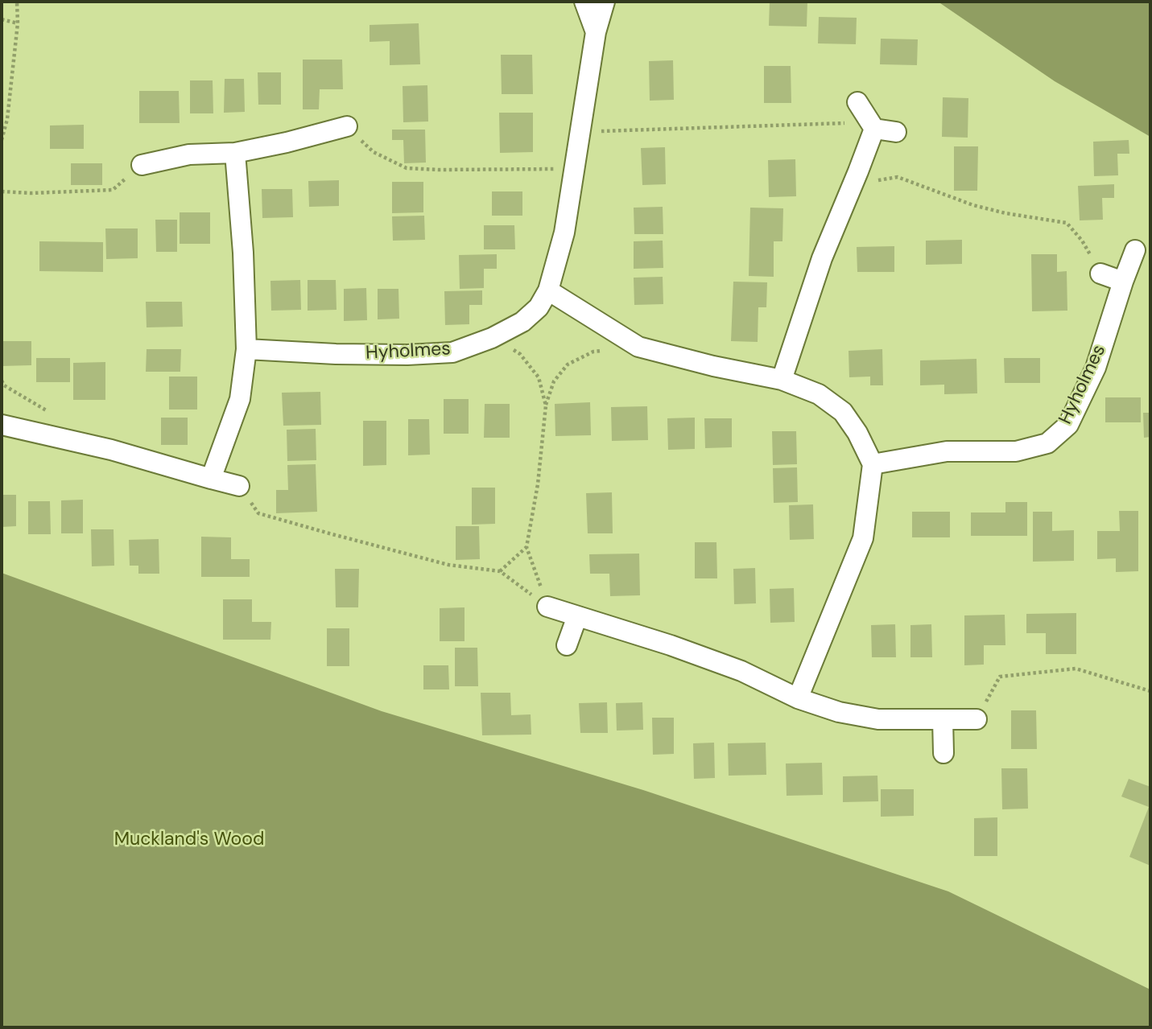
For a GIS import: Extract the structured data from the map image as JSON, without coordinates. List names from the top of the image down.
{
  "streets": {
    "street": ["Hyholmes"]
  },
  "parks": ["Muckland's Wood"]
}
